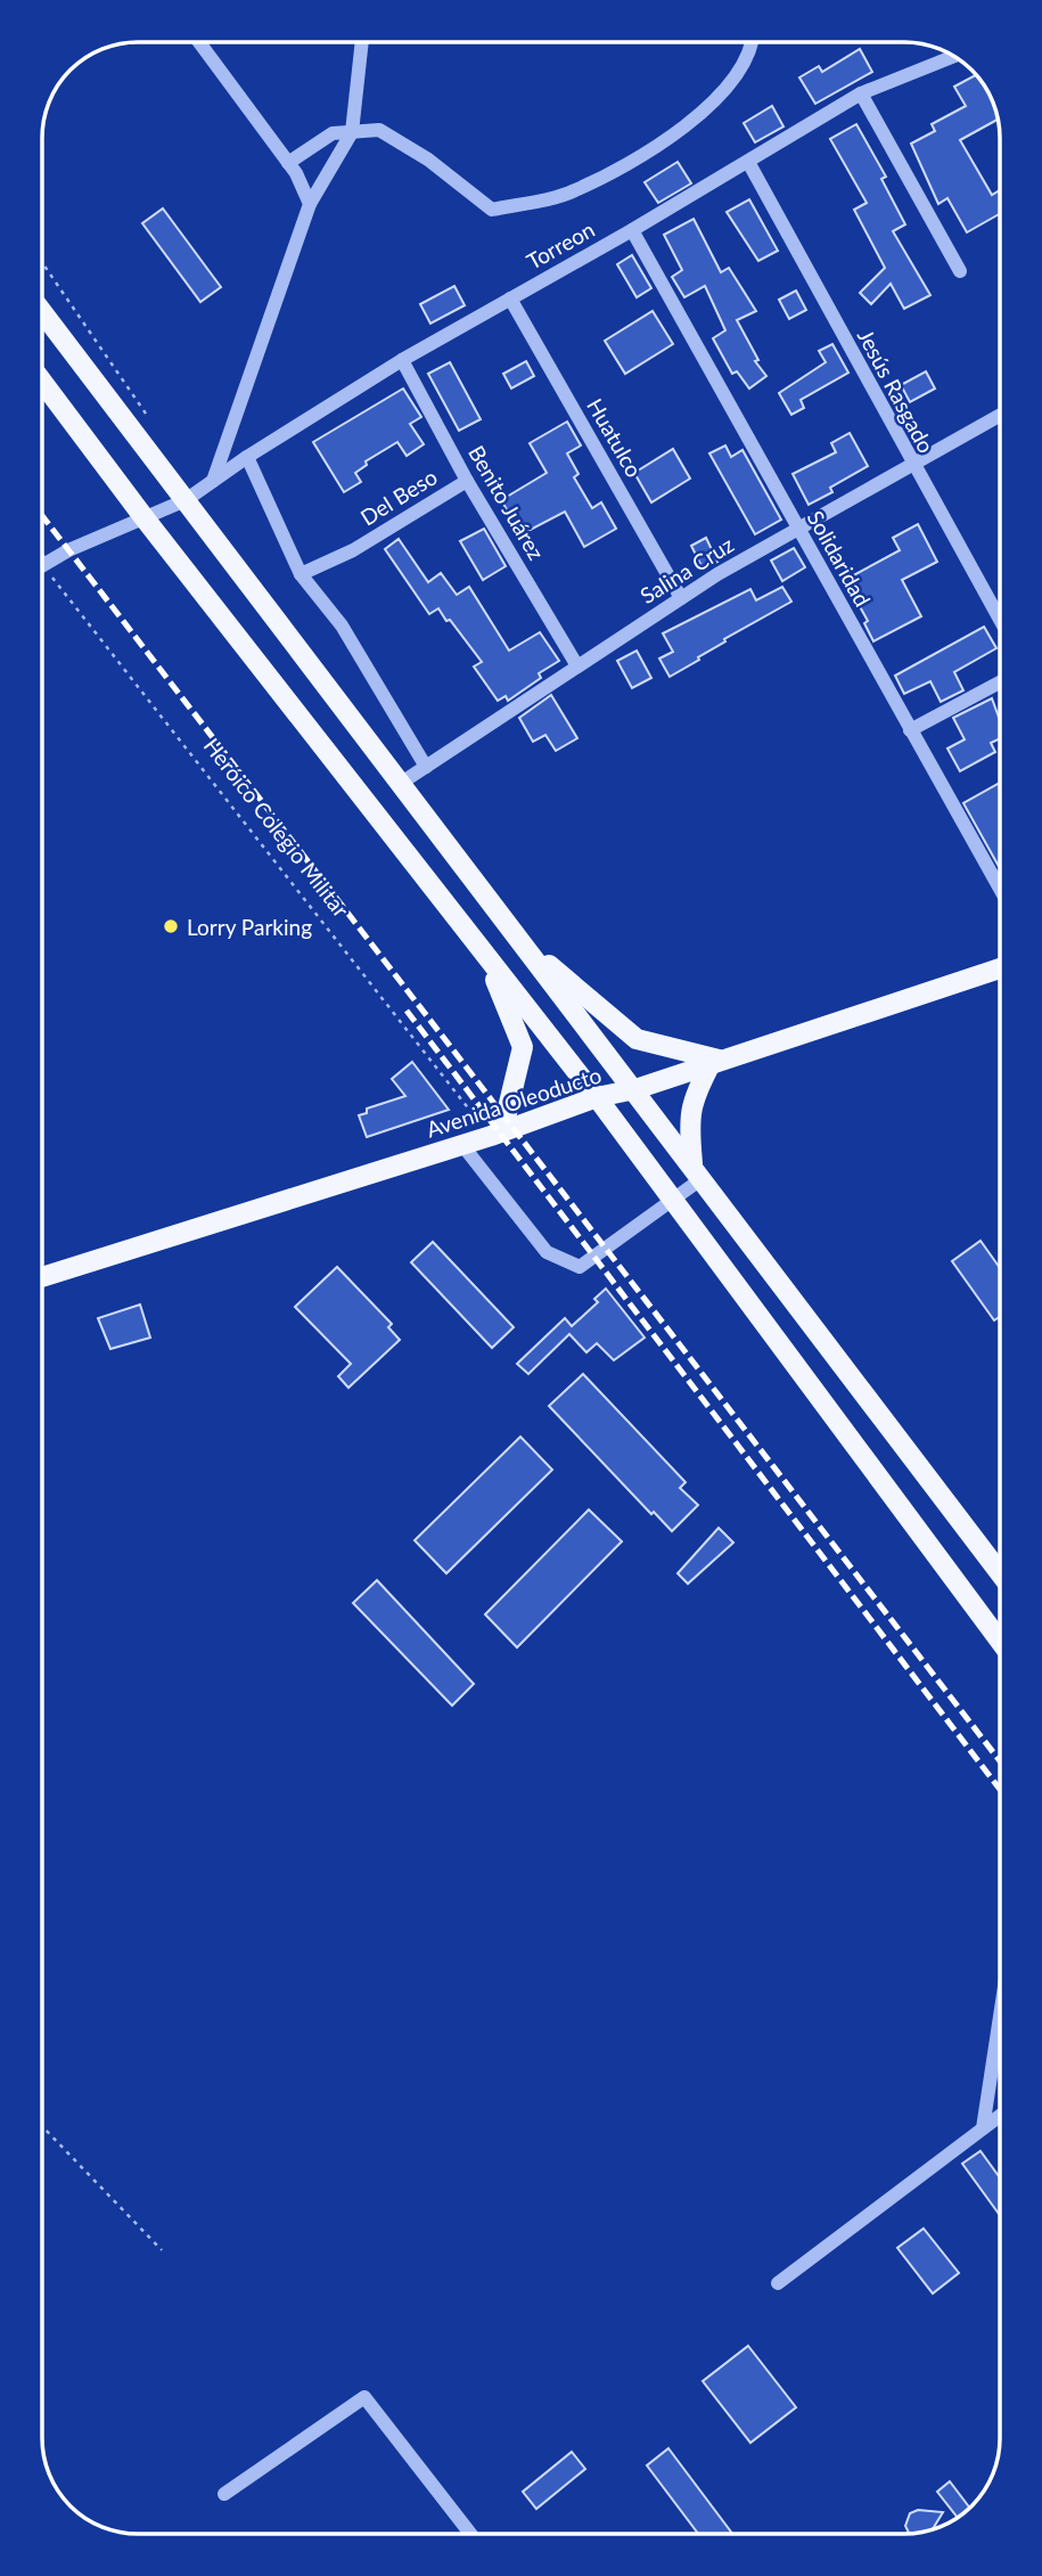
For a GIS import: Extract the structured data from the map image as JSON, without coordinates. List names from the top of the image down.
{
  "streets": {
    "main road": ["Avenida Oleoducto"],
    "street": [
      "Torreon",
      "Jesús Rasgado",
      "Huatulco",
      "Del Beso",
      "Benito Juárez",
      "Solidaridad",
      "Salina Cruz"
    ],
    "path": ["Heróico Colegio Militar"]
  },
  "crossings": [
    ["Torreon", "Jesús Rasgado"],
    ["Torreon", "Huatulco"],
    ["Torreon", "Benito Juárez"],
    ["Torreon", "Solidaridad"],
    ["Torreon", "Heróico Colegio Militar"],
    ["Jesús Rasgado", "Salina Cruz"],
    ["Huatulco", "Salina Cruz"],
    ["Del Beso", "Benito Juárez"],
    ["Benito Juárez", "Salina Cruz"],
    ["Solidaridad", "Salina Cruz"],
    ["Heróico Colegio Militar", "Avenida Oleoducto"]
  ],
  "places": ["Lorry Parking"]
}
